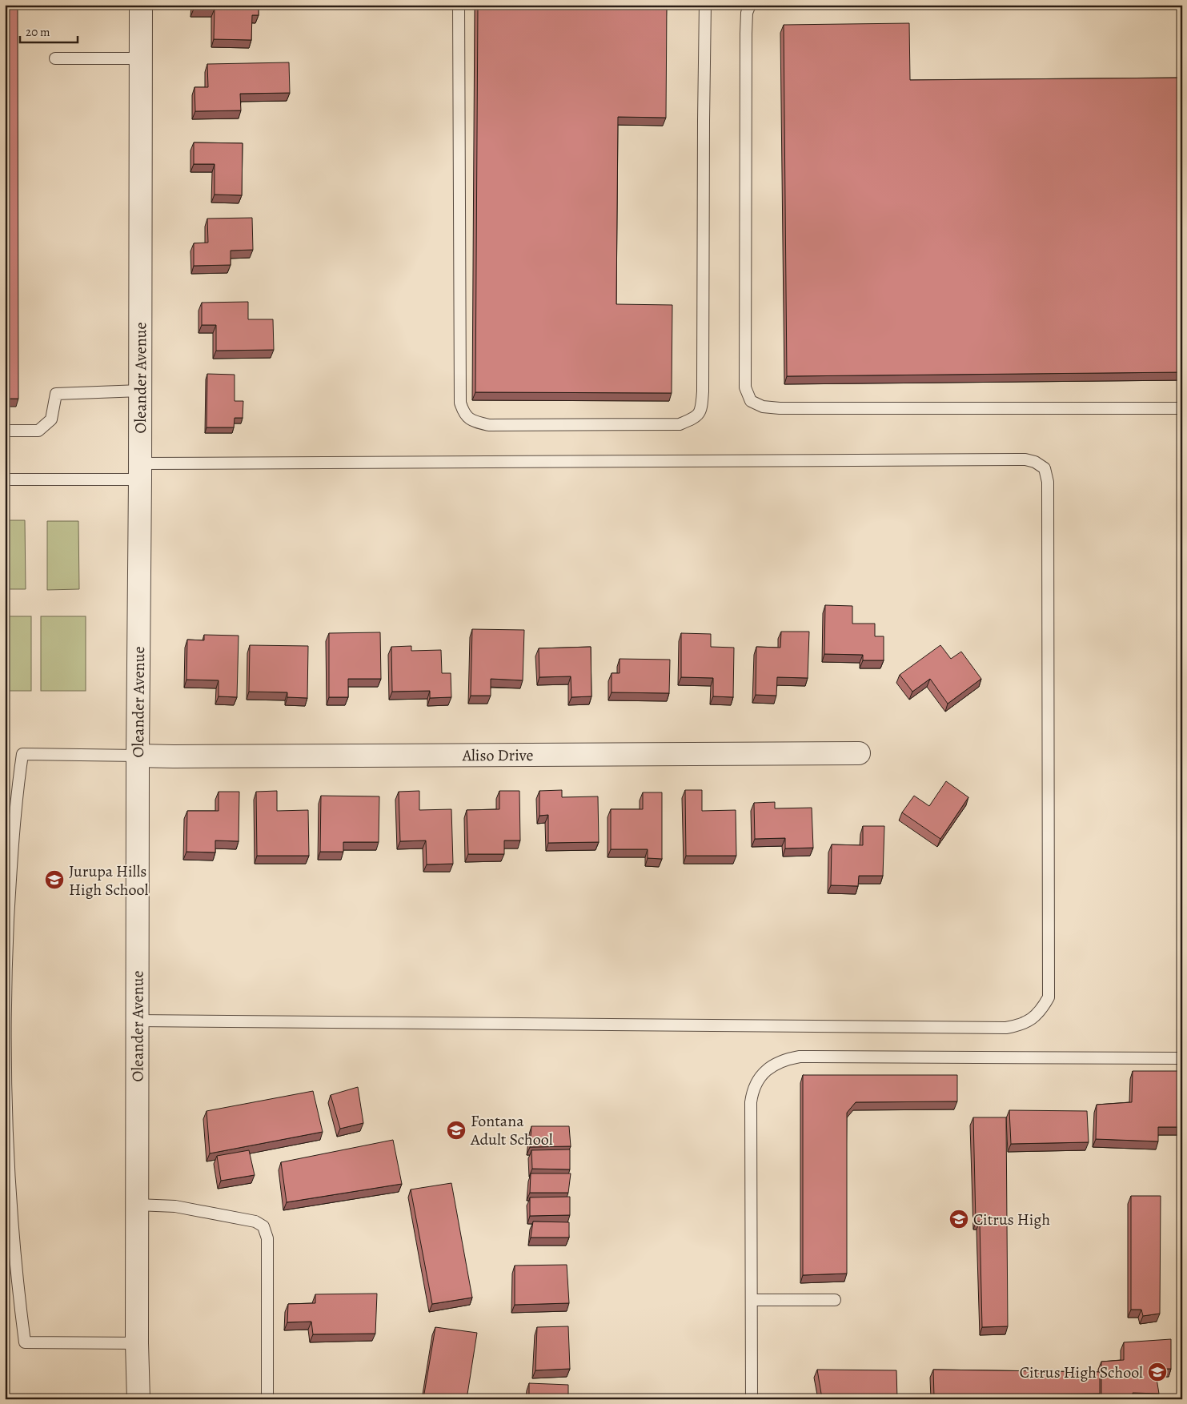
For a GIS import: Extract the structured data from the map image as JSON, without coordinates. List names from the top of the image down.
{
  "streets": {
    "street": ["Oleander Avenue", "Aliso Drive"]
  },
  "crossings": [
    ["Oleander Avenue", "Aliso Drive"]
  ],
  "places": {
    "school or university": [
      "Jurupa Hills High School",
      "Fontana Adult School",
      "Citrus High",
      "Citrus High School"
    ]
  },
  "scale_bar": "20 m"
}
